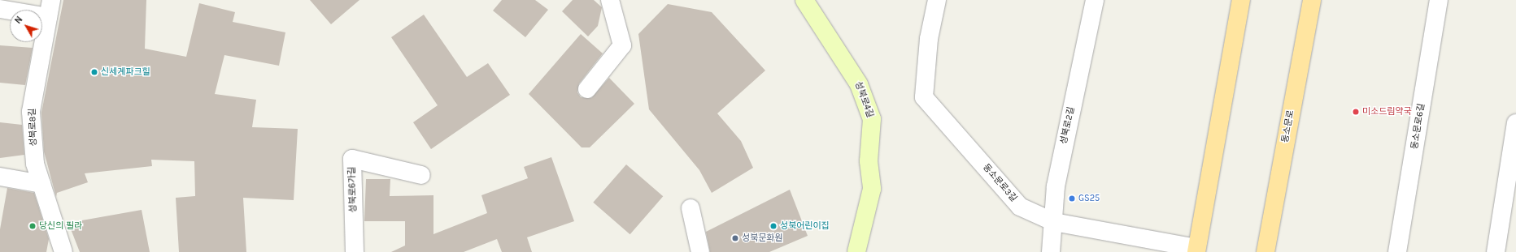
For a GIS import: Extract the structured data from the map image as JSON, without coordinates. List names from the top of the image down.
{
  "streets": {
    "main road": ["동소문로"],
    "street": [
      "성북로4길",
      "성북로2길",
      "동소문로6길",
      "성북로8길",
      "동소문로3길",
      "성북로6가길"
    ]
  },
  "crossings": [
    ["성북로2길", "동소문로3길"]
  ],
  "places": [
    "신세계파크힐",
    "미소드림약국",
    "GS25",
    "당신의 필라",
    "성북어린이집",
    "성북문화원"
  ],
  "north": "top left"
}
